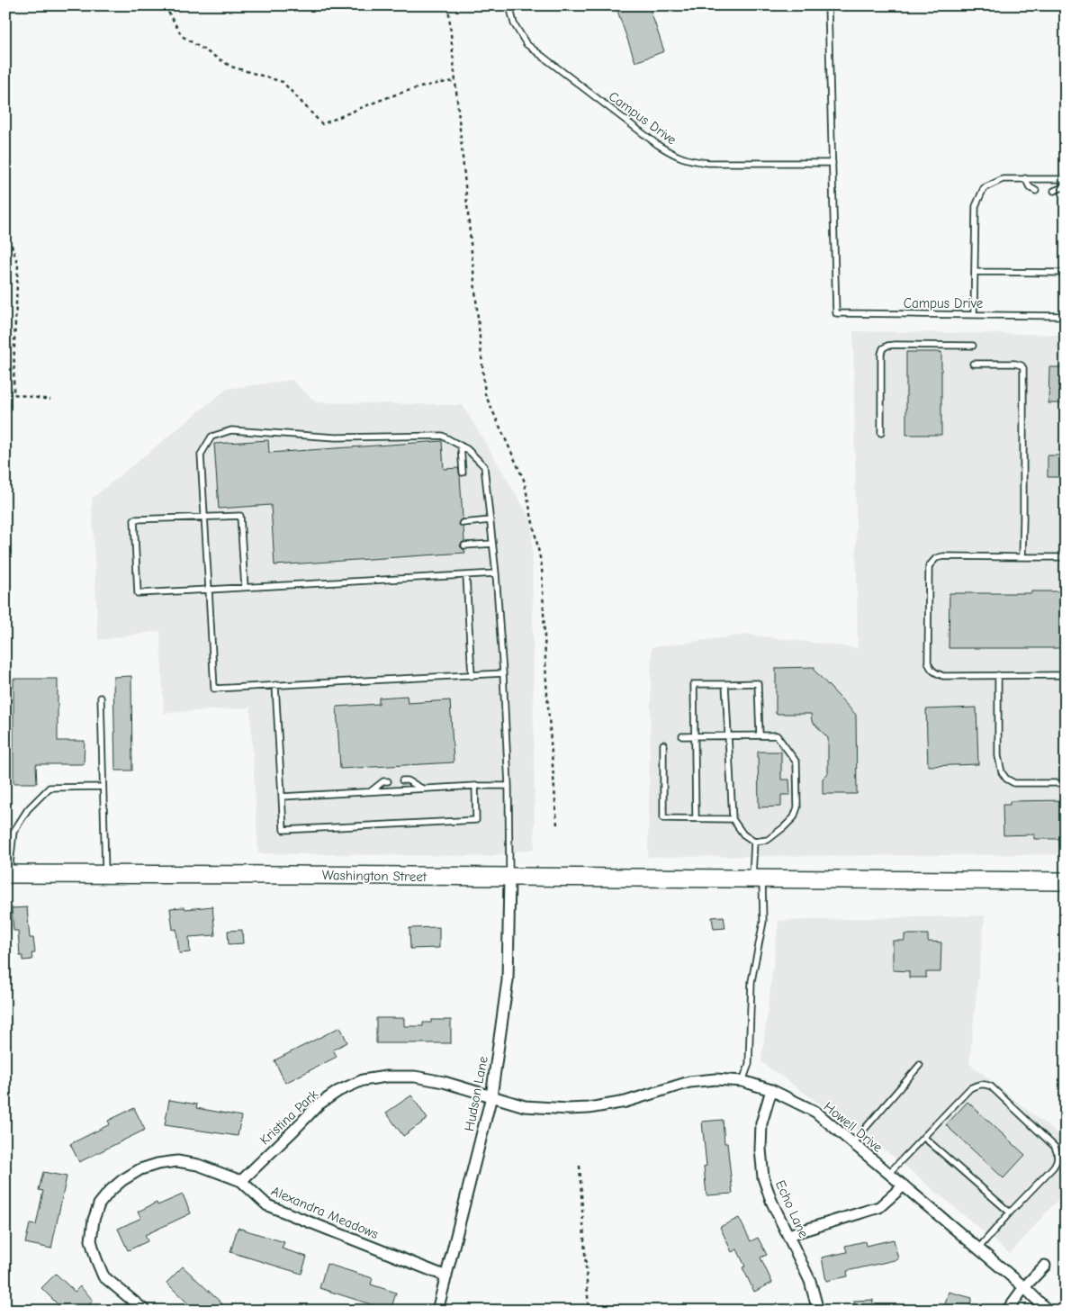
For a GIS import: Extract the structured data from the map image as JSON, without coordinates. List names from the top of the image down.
{
  "streets": {
    "main road": ["Washington Street"],
    "street": [
      "Hudson Lane",
      "Kristina Park",
      "Howell Drive",
      "Echo Lane",
      "Alexandra Meadows"
    ],
    "lane": ["Campus Drive"]
  },
  "crossings": [
    ["Washington Street", "Hudson Lane"],
    ["Hudson Lane", "Kristina Park"],
    ["Hudson Lane", "Howell Drive"],
    ["Hudson Lane", "Alexandra Meadows"],
    ["Kristina Park", "Howell Drive"],
    ["Kristina Park", "Alexandra Meadows"],
    ["Howell Drive", "Echo Lane"]
  ]
}
